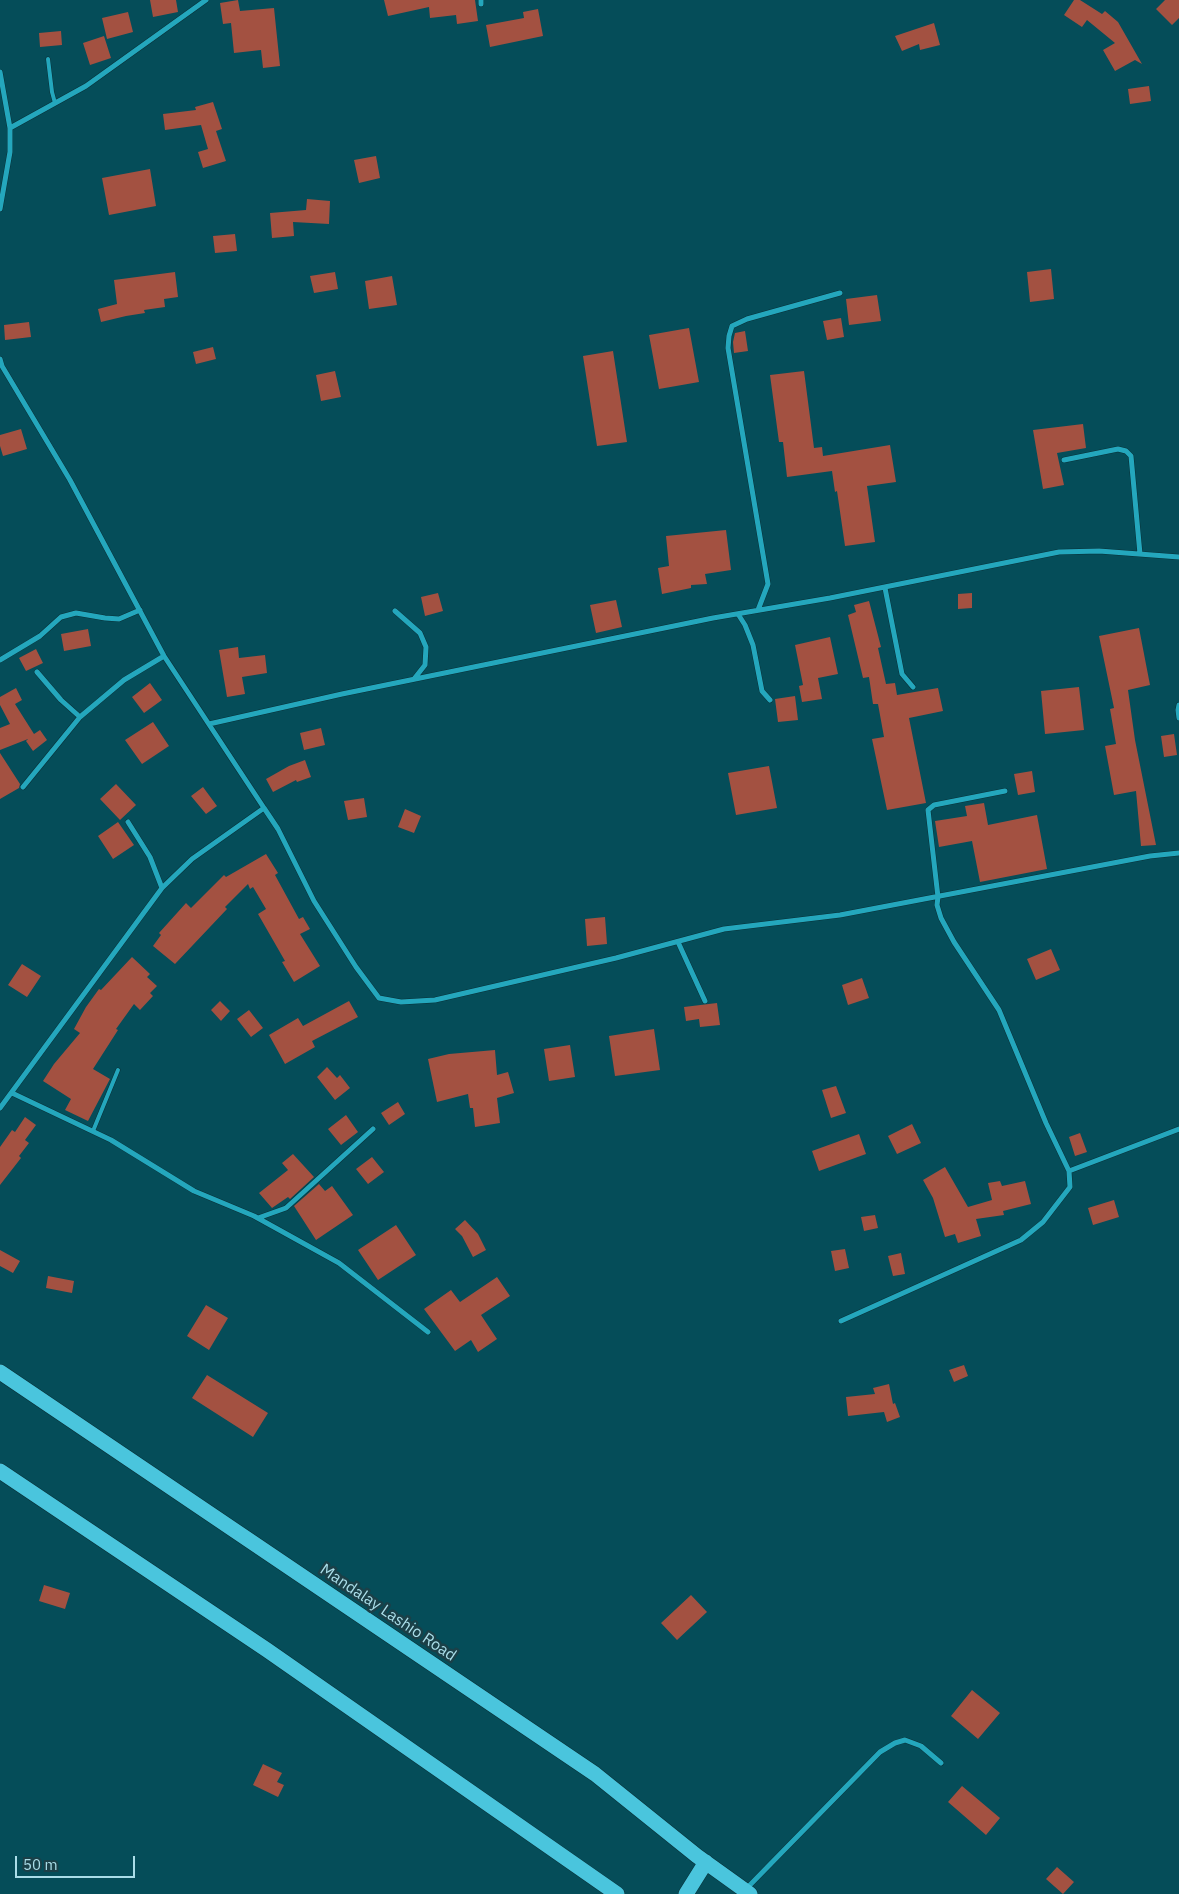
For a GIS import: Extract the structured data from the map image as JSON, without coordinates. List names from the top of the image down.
{
  "streets": {
    "highway": ["Mandalay Lashio Road"]
  },
  "scale_bar": "50 m"
}
